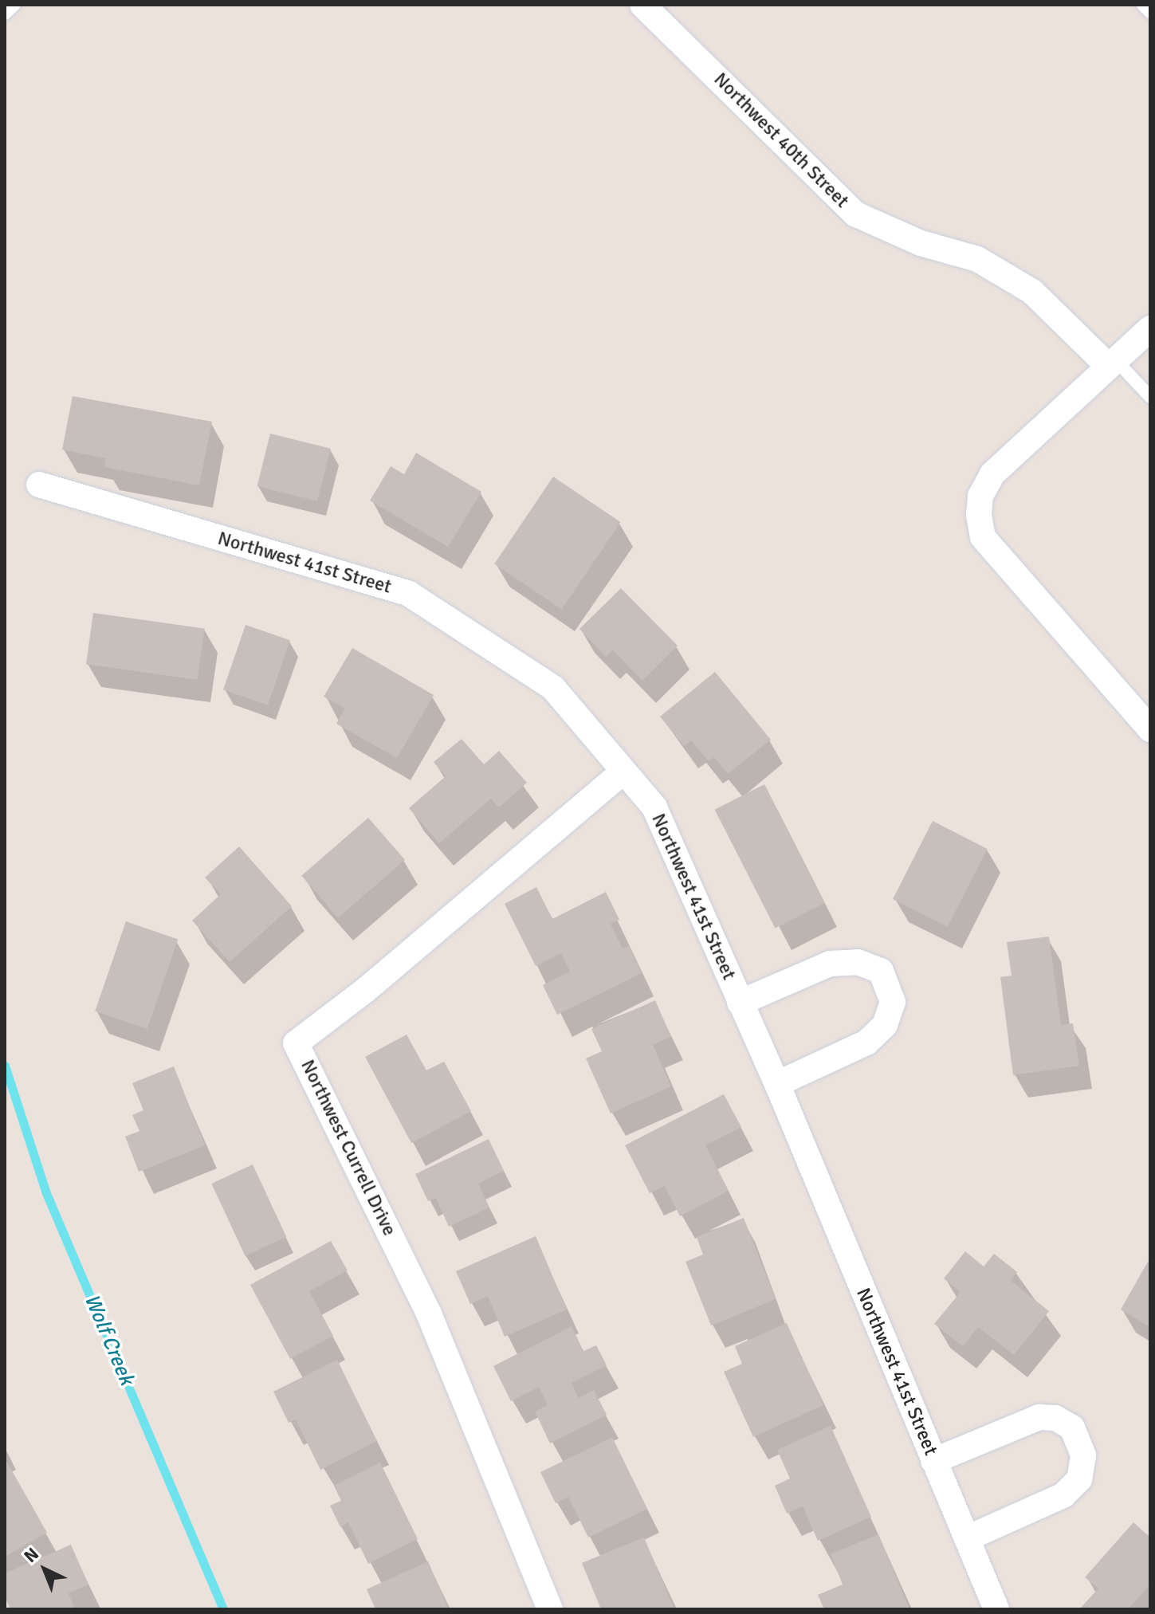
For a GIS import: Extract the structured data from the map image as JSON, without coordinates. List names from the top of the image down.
{
  "streets": {
    "street": ["Northwest 40th Street", "Northwest 41st Street", "Northwest Currell Drive"]
  },
  "crossings": [
    ["Northwest 41st Street", "Northwest Currell Drive"]
  ],
  "water": ["Wolf Creek"],
  "north": "top left"
}
